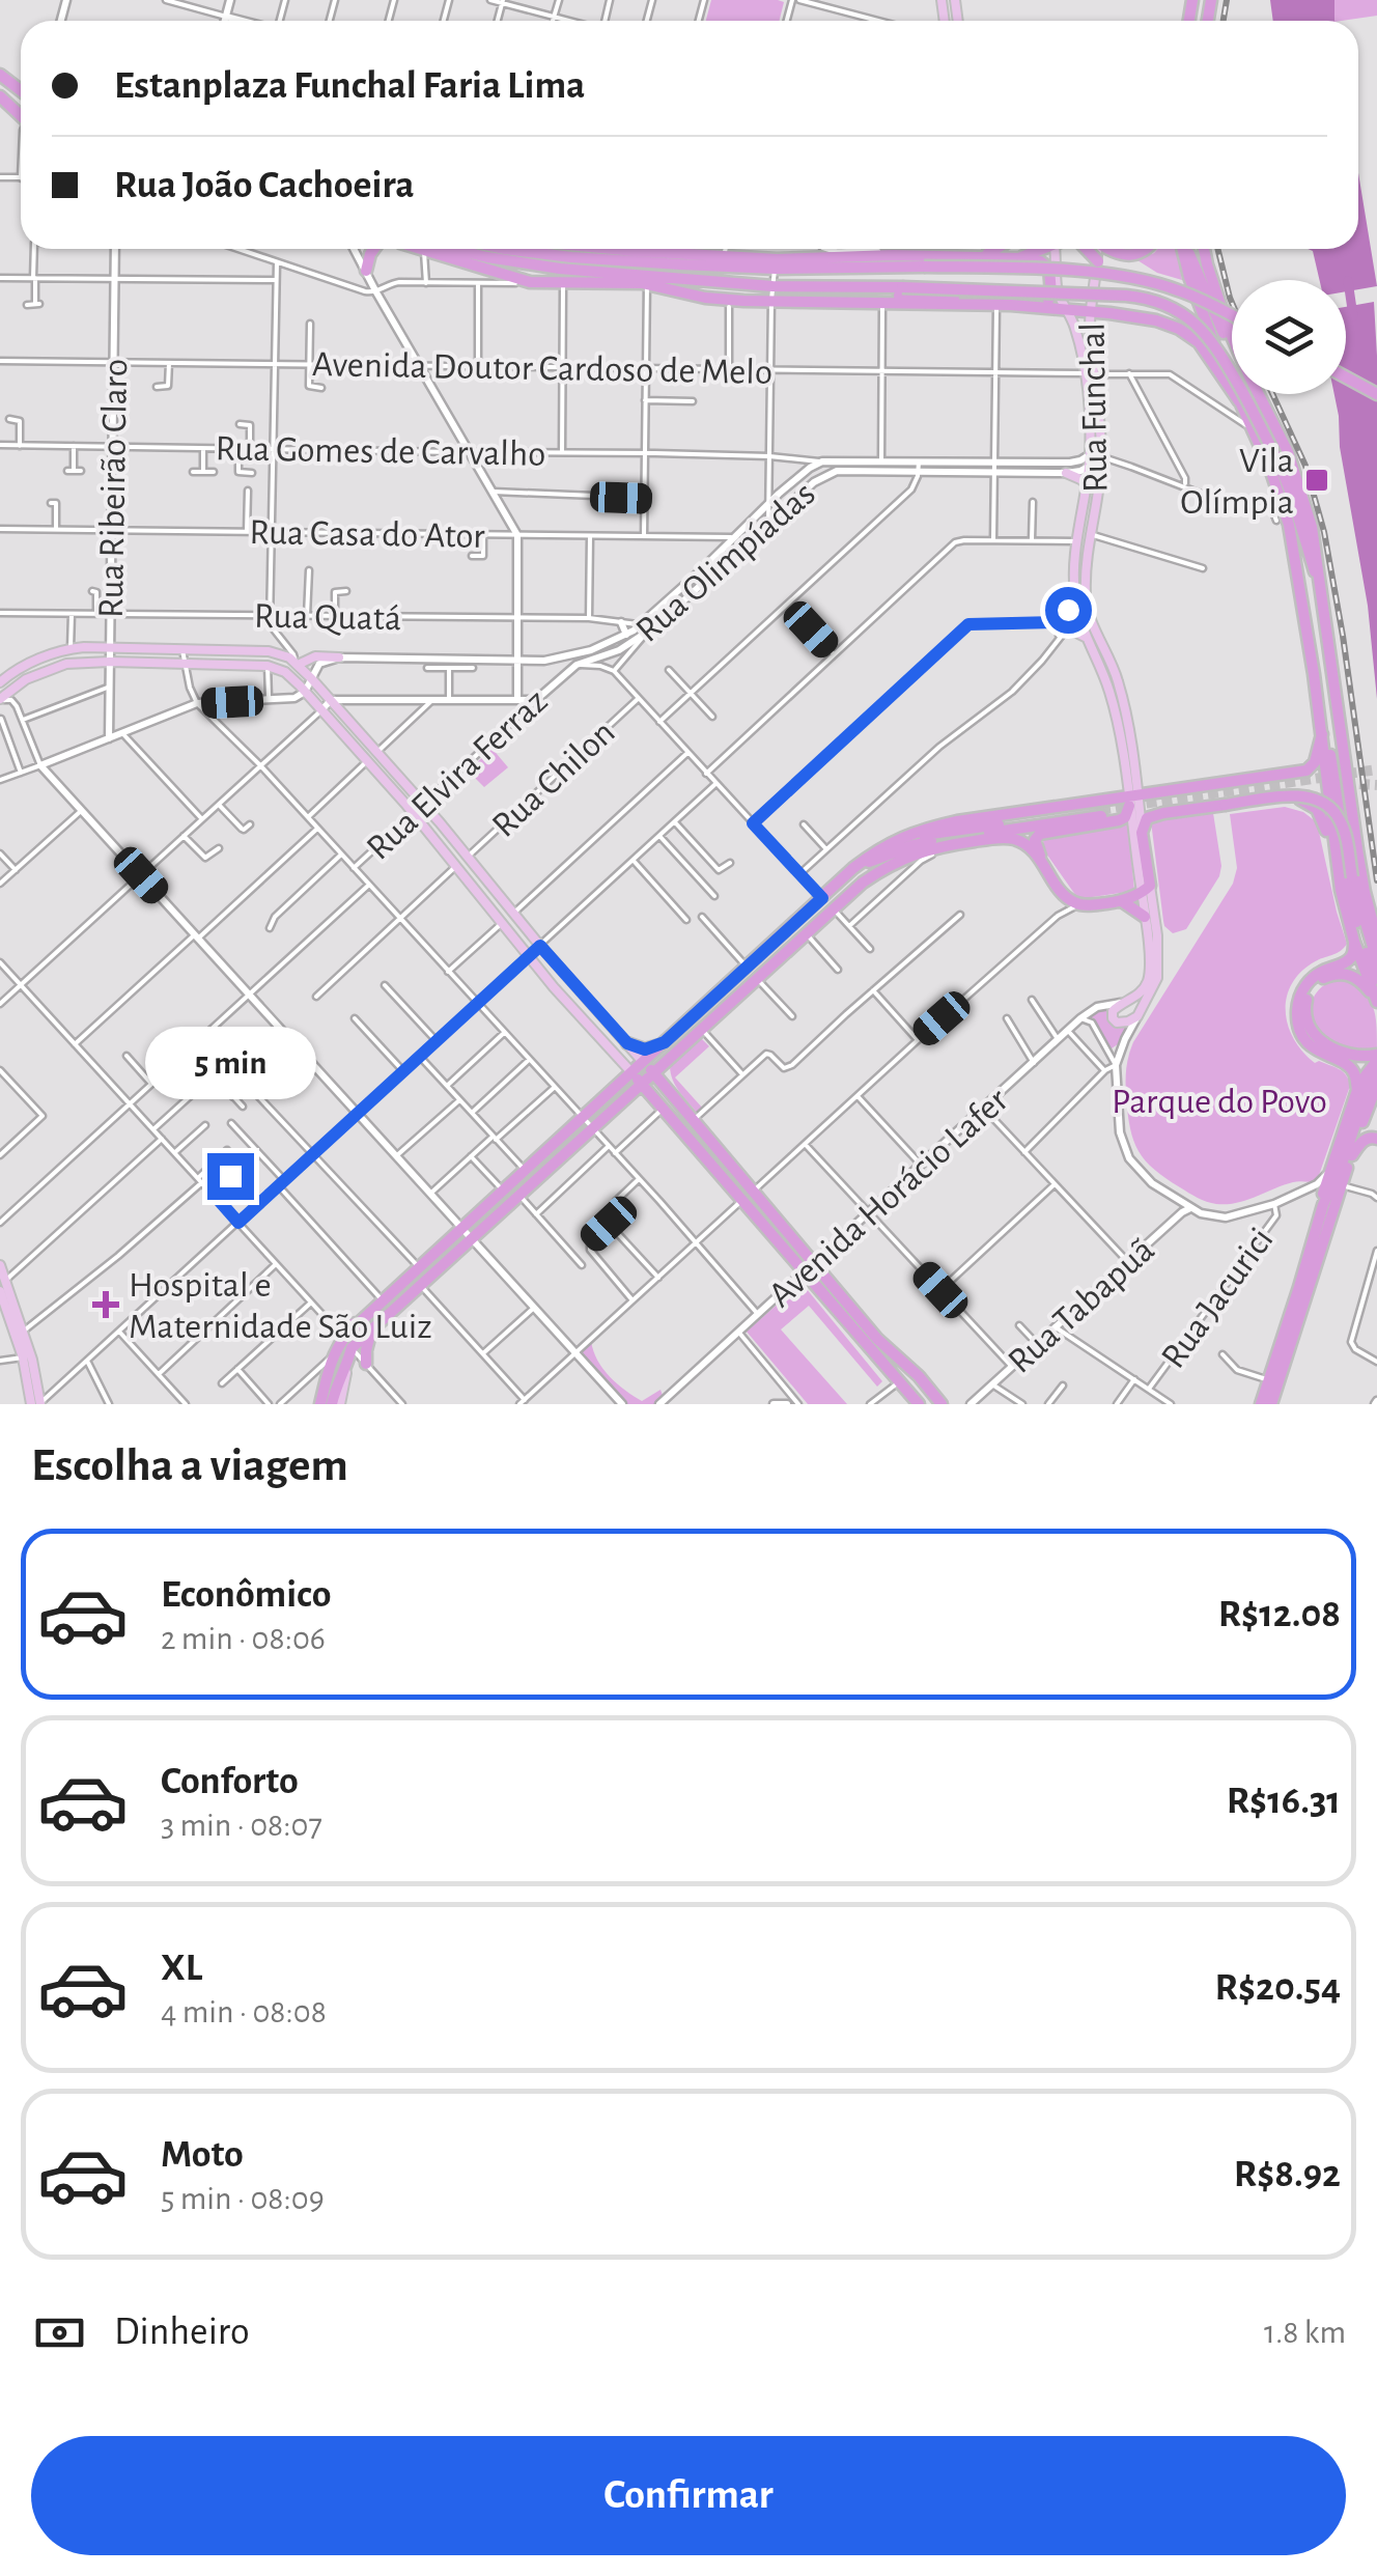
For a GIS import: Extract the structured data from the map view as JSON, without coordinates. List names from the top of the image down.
{
  "streets": {
    "main road": ["Rua Funchal"],
    "street": [
      "Avenida Doutor Cardoso de Melo",
      "Rua Gomes de Carvalho",
      "Rua Ribeirão Claro",
      "Rua Casa do Ator",
      "Rua Olimpíadas",
      "Rua Quatá",
      "Rua Elvira Ferraz",
      "Rua Chilon",
      "Avenida Horácio Lafer",
      "Rua Jacurici",
      "Rua Tabapuã"
    ]
  },
  "crossings": [
    ["Avenida Doutor Cardoso de Melo", "Rua Funchal"],
    ["Avenida Doutor Cardoso de Melo", "Rua Ribeirão Claro"],
    ["Rua Funchal", "Rua Gomes de Carvalho"],
    ["Rua Gomes de Carvalho", "Rua Ribeirão Claro"],
    ["Rua Gomes de Carvalho", "Rua Olimpíadas"],
    ["Rua Ribeirão Claro", "Rua Casa do Ator"],
    ["Rua Ribeirão Claro", "Rua Quatá"],
    ["Rua Casa do Ator", "Rua Olimpíadas"],
    ["Rua Olimpíadas", "Rua Quatá"],
    ["Rua Olimpíadas", "Rua Elvira Ferraz"]
  ],
  "parks": ["Parque do Povo"],
  "places": {
    "transit": ["Vila Olímpia"],
    "health": ["Hospital e Maternidade São Luiz"]
  },
  "page": {
    "banner": ["Estanplaza Funchal Faria Lima", "Rua João Cachoeira"],
    "bubble": "5 min",
    "heading": "Escolha a viagem",
    "list": [
      {
        "name": "Econômico",
        "note": "2 min · 08:06",
        "value": "R$12.08"
      },
      {
        "name": "Conforto",
        "note": "3 min · 08:07",
        "value": "R$16.31"
      },
      {
        "name": "XL",
        "note": "4 min · 08:08",
        "value": "R$20.54"
      },
      {
        "name": "Moto",
        "note": "5 min · 08:09",
        "value": "R$8.92"
      }
    ],
    "pay": ["Dinheiro", "1.8 km"],
    "buttons": "Confirmar"
  }
}
